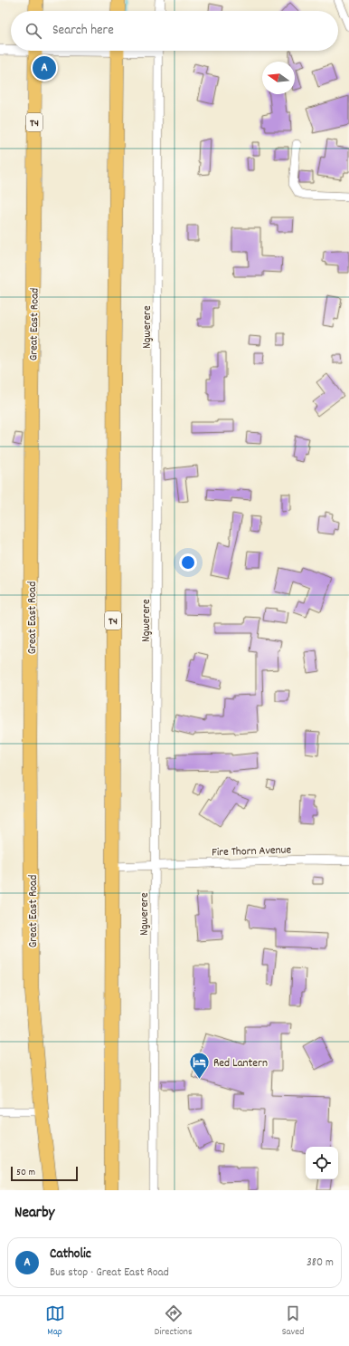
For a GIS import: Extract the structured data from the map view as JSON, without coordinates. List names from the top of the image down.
{
  "streets": {
    "main road": ["T4", "Great East Road"],
    "street": ["Ngwerere", "Fire Thorn Avenue"]
  },
  "crossings": [
    ["T4", "Fire Thorn Avenue"],
    ["Ngwerere", "Fire Thorn Avenue"]
  ],
  "places": {
    "hotel": ["Red Lantern"]
  },
  "scale_bar": "50 m",
  "north": "left",
  "page": {
    "search": "Search here",
    "pins": "A",
    "scale": "50 m",
    "heading": "Nearby",
    "list": [
      {
        "mark": "A",
        "name": "Catholic",
        "note": "Bus stop · Great East Road",
        "value": "380 m"
      }
    ],
    "nav": ["Map", "Directions", "Saved"]
  }
}
